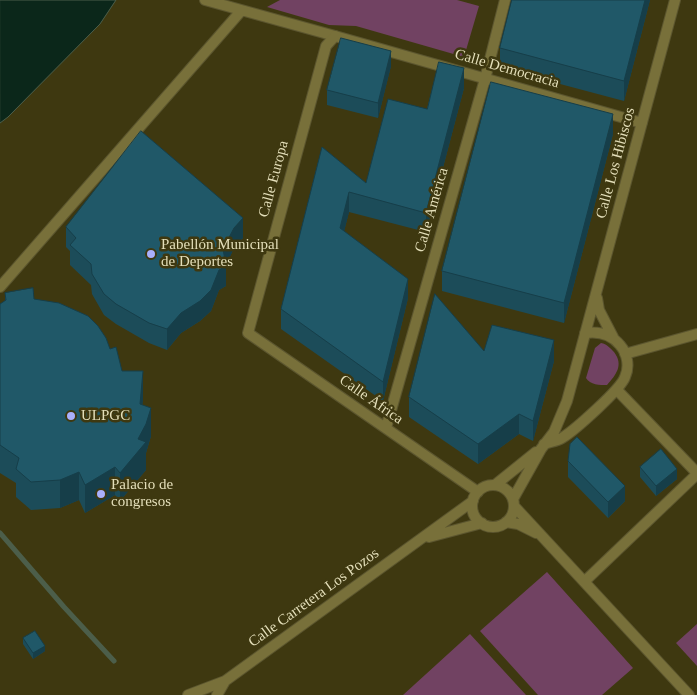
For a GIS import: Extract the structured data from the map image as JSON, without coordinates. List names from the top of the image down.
{
  "streets": {
    "street": [
      "Calle Democracia",
      "Calle Los Hibiscos",
      "Calle Europa",
      "Calle América",
      "Calle África",
      "Calle Carretera Los Pozos"
    ]
  },
  "crossings": [
    ["Calle Democracia", "Calle Los Hibiscos"],
    ["Calle Democracia", "Calle Europa"],
    ["Calle Democracia", "Calle América"],
    ["Calle Europa", "Calle África"],
    ["Calle América", "Calle África"],
    ["Calle África", "Calle Carretera Los Pozos"]
  ],
  "places": ["Pabellón Municipal de Deportes", "ULPGC", "Palacio de congresos"]
}
